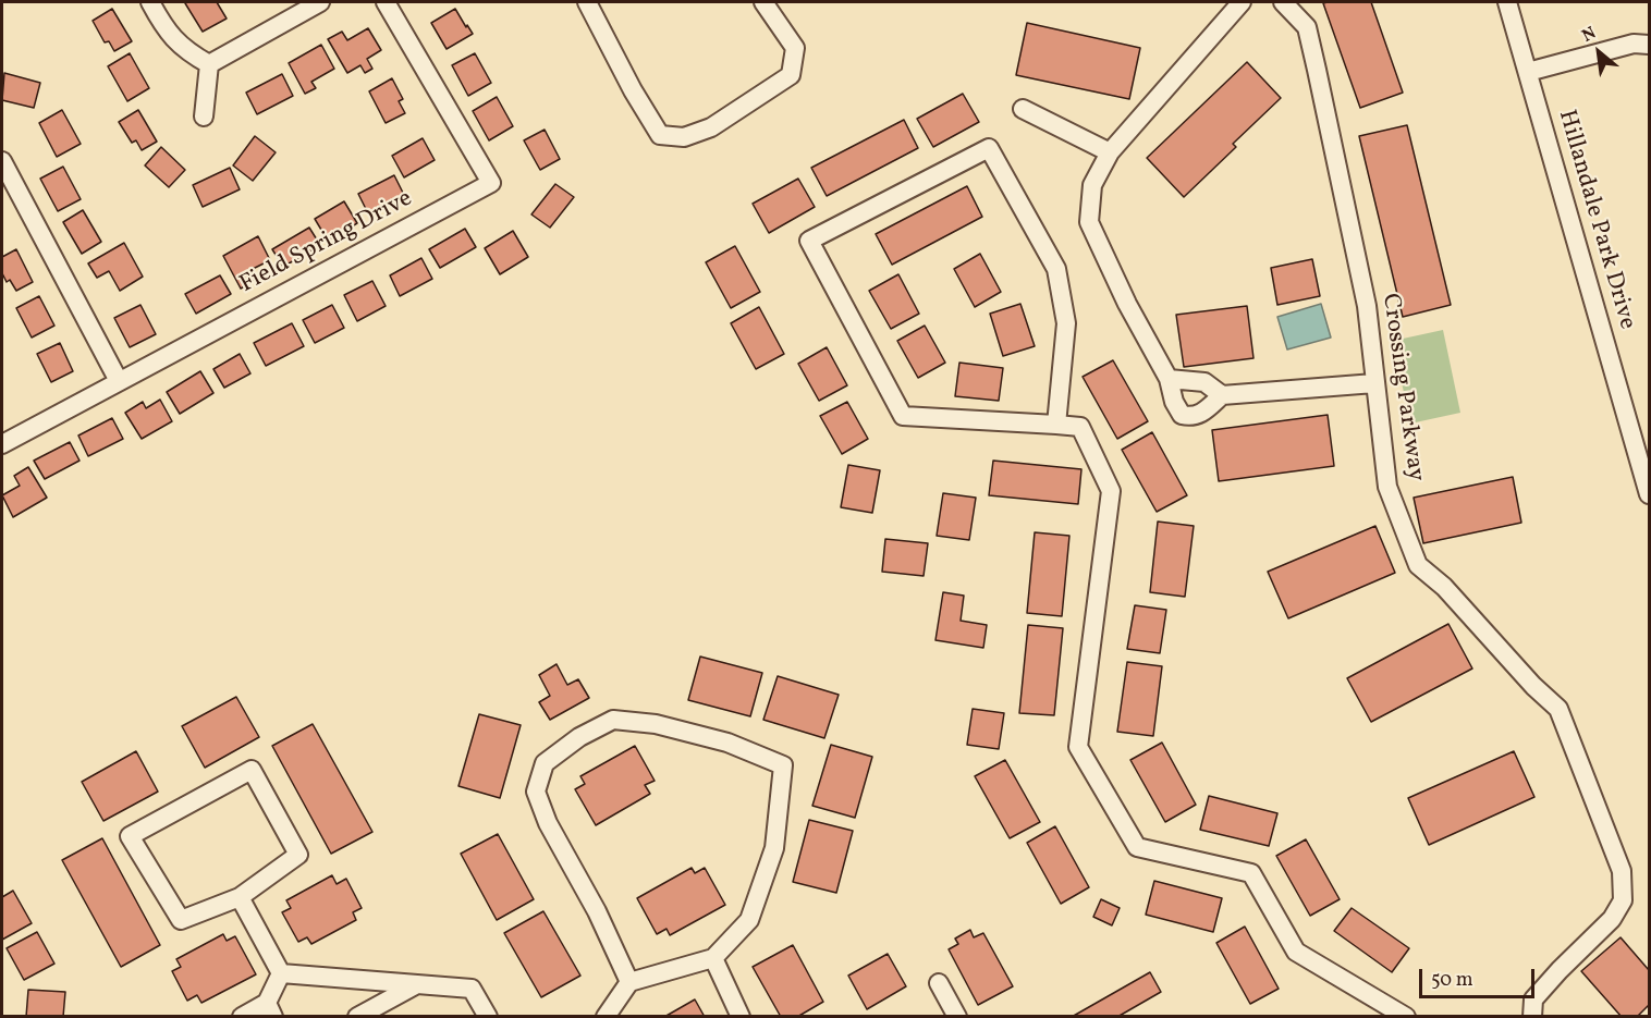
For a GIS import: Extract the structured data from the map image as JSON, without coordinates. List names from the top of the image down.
{
  "streets": {
    "street": ["Hillandale Park Drive", "Field Spring Drive", "Crossing Parkway"]
  },
  "scale_bar": "50 m",
  "north": "top left"
}
